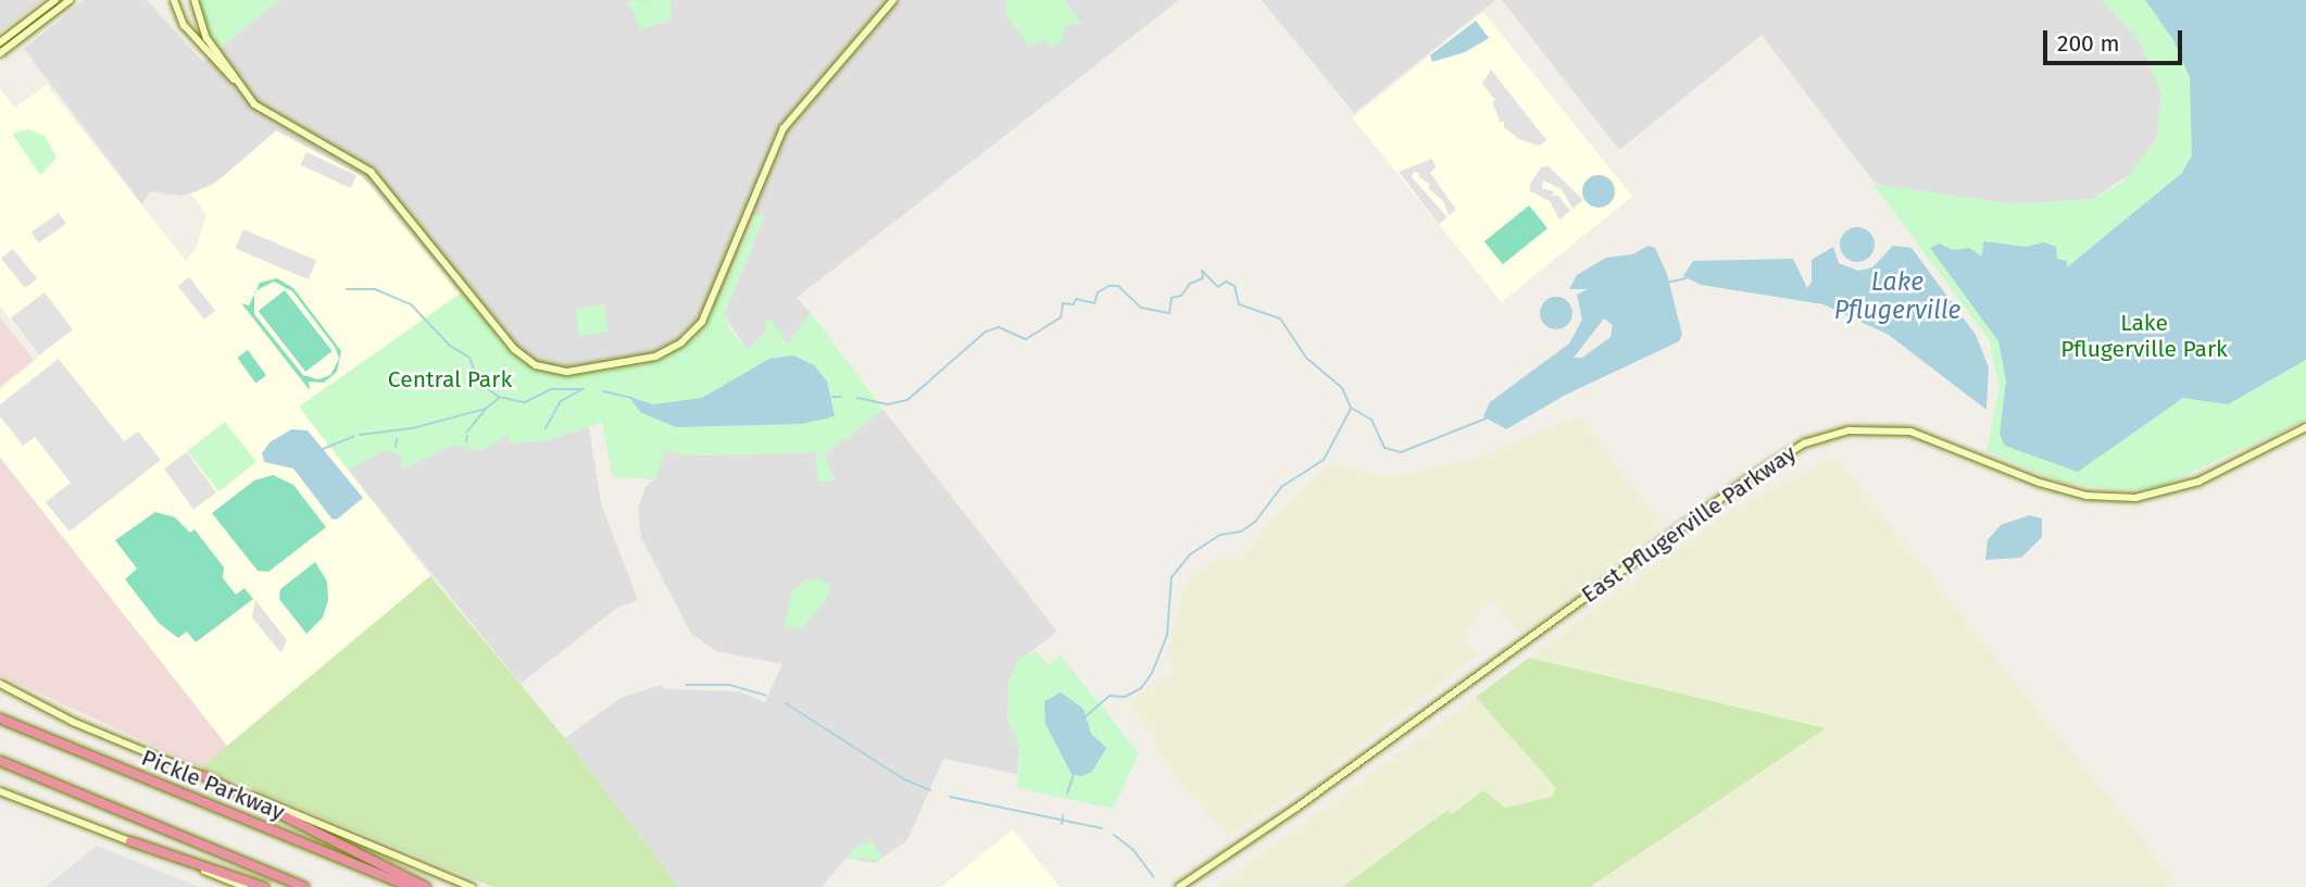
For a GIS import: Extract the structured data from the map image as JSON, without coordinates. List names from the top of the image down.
{
  "streets": {
    "highway": ["Pickle Parkway"],
    "street": ["East Pflugerville Parkway"]
  },
  "water": ["Lake Pflugerville"],
  "parks": ["Lake Pflugerville Park", "Central Park"],
  "scale_bar": "200 m"
}
